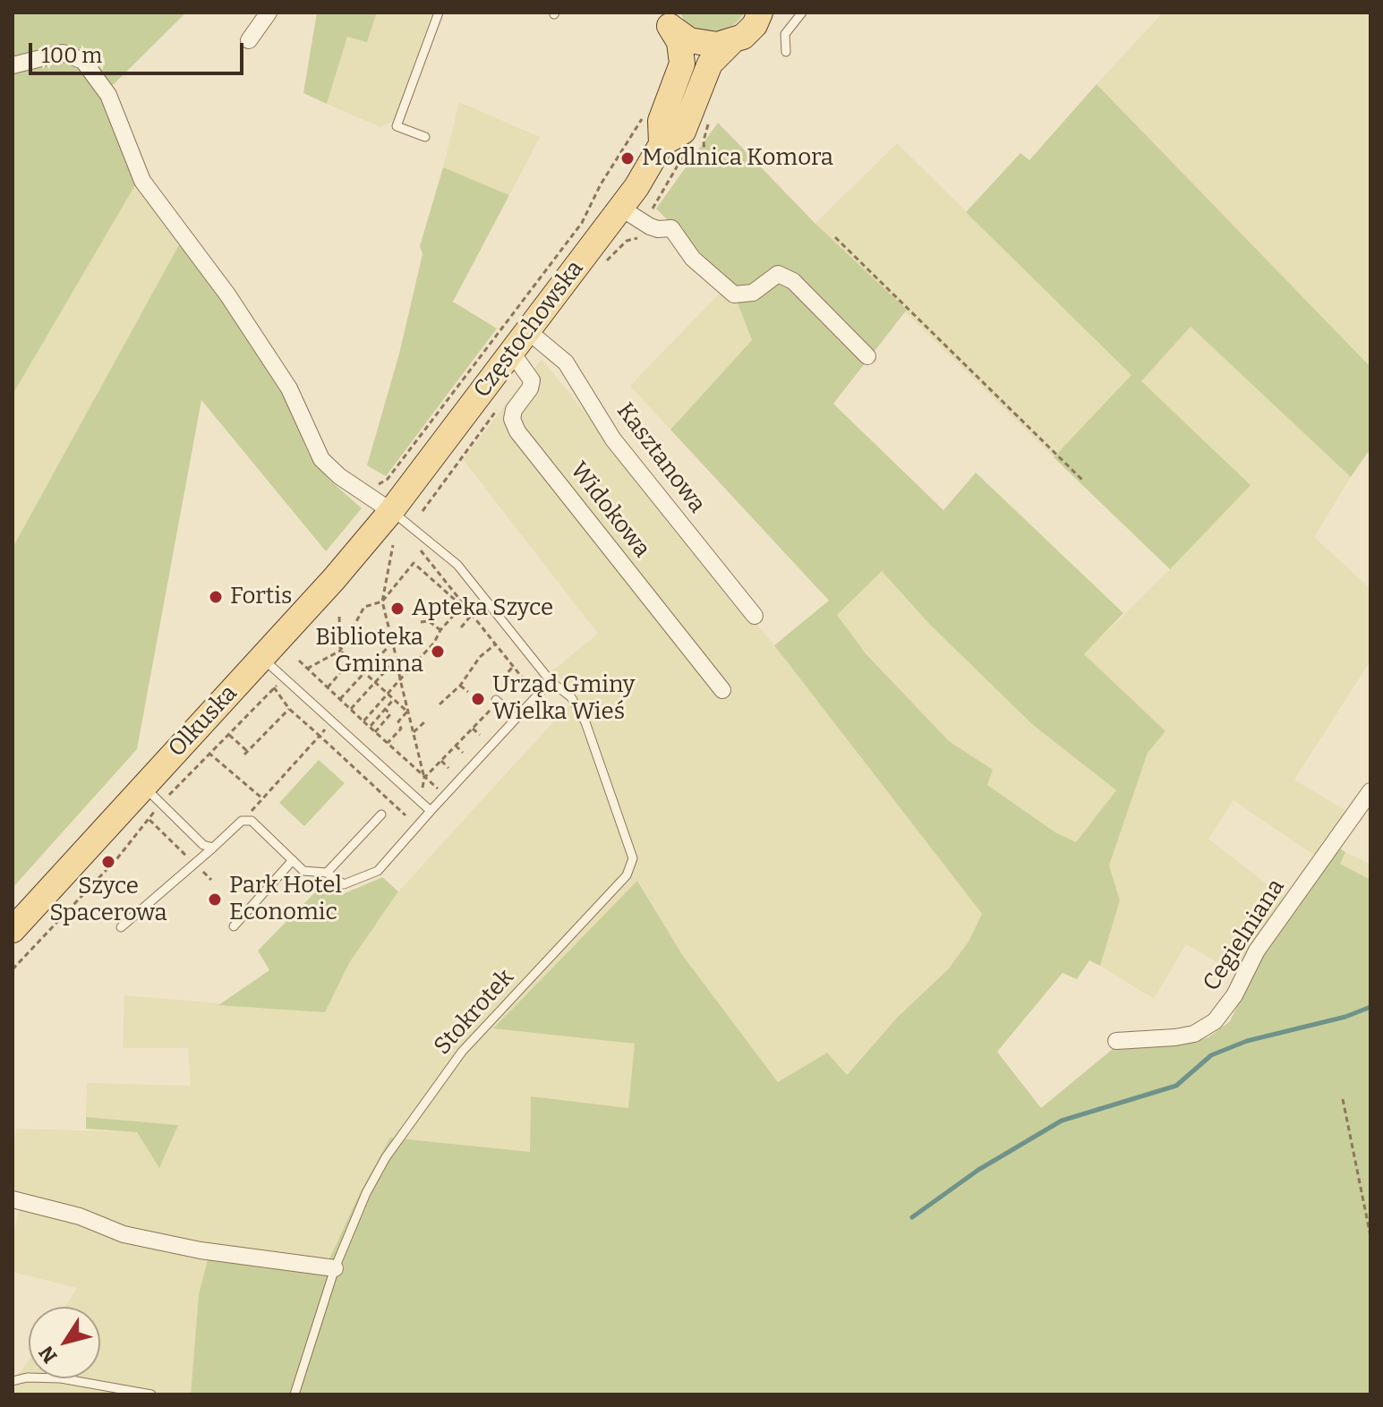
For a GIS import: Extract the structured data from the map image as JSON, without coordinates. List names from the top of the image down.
{
  "streets": {
    "main road": ["Częstochowska", "Olkuska"],
    "street": ["Kasztanowa", "Widokowa", "Cegielniana"],
    "lane": ["Stokrotek"]
  },
  "crossings": [
    ["Częstochowska", "Kasztanowa"],
    ["Częstochowska", "Widokowa"],
    ["Częstochowska", "Olkuska"]
  ],
  "places": [
    "Modlnica Komora",
    "Fortis",
    "Apteka Szyce",
    "Biblioteka Gminna",
    "Urząd Gminy Wielka Wieś",
    "Szyce Spacerowa",
    "Park Hotel Economic"
  ],
  "scale_bar": "100 m",
  "north": "bottom left"
}
